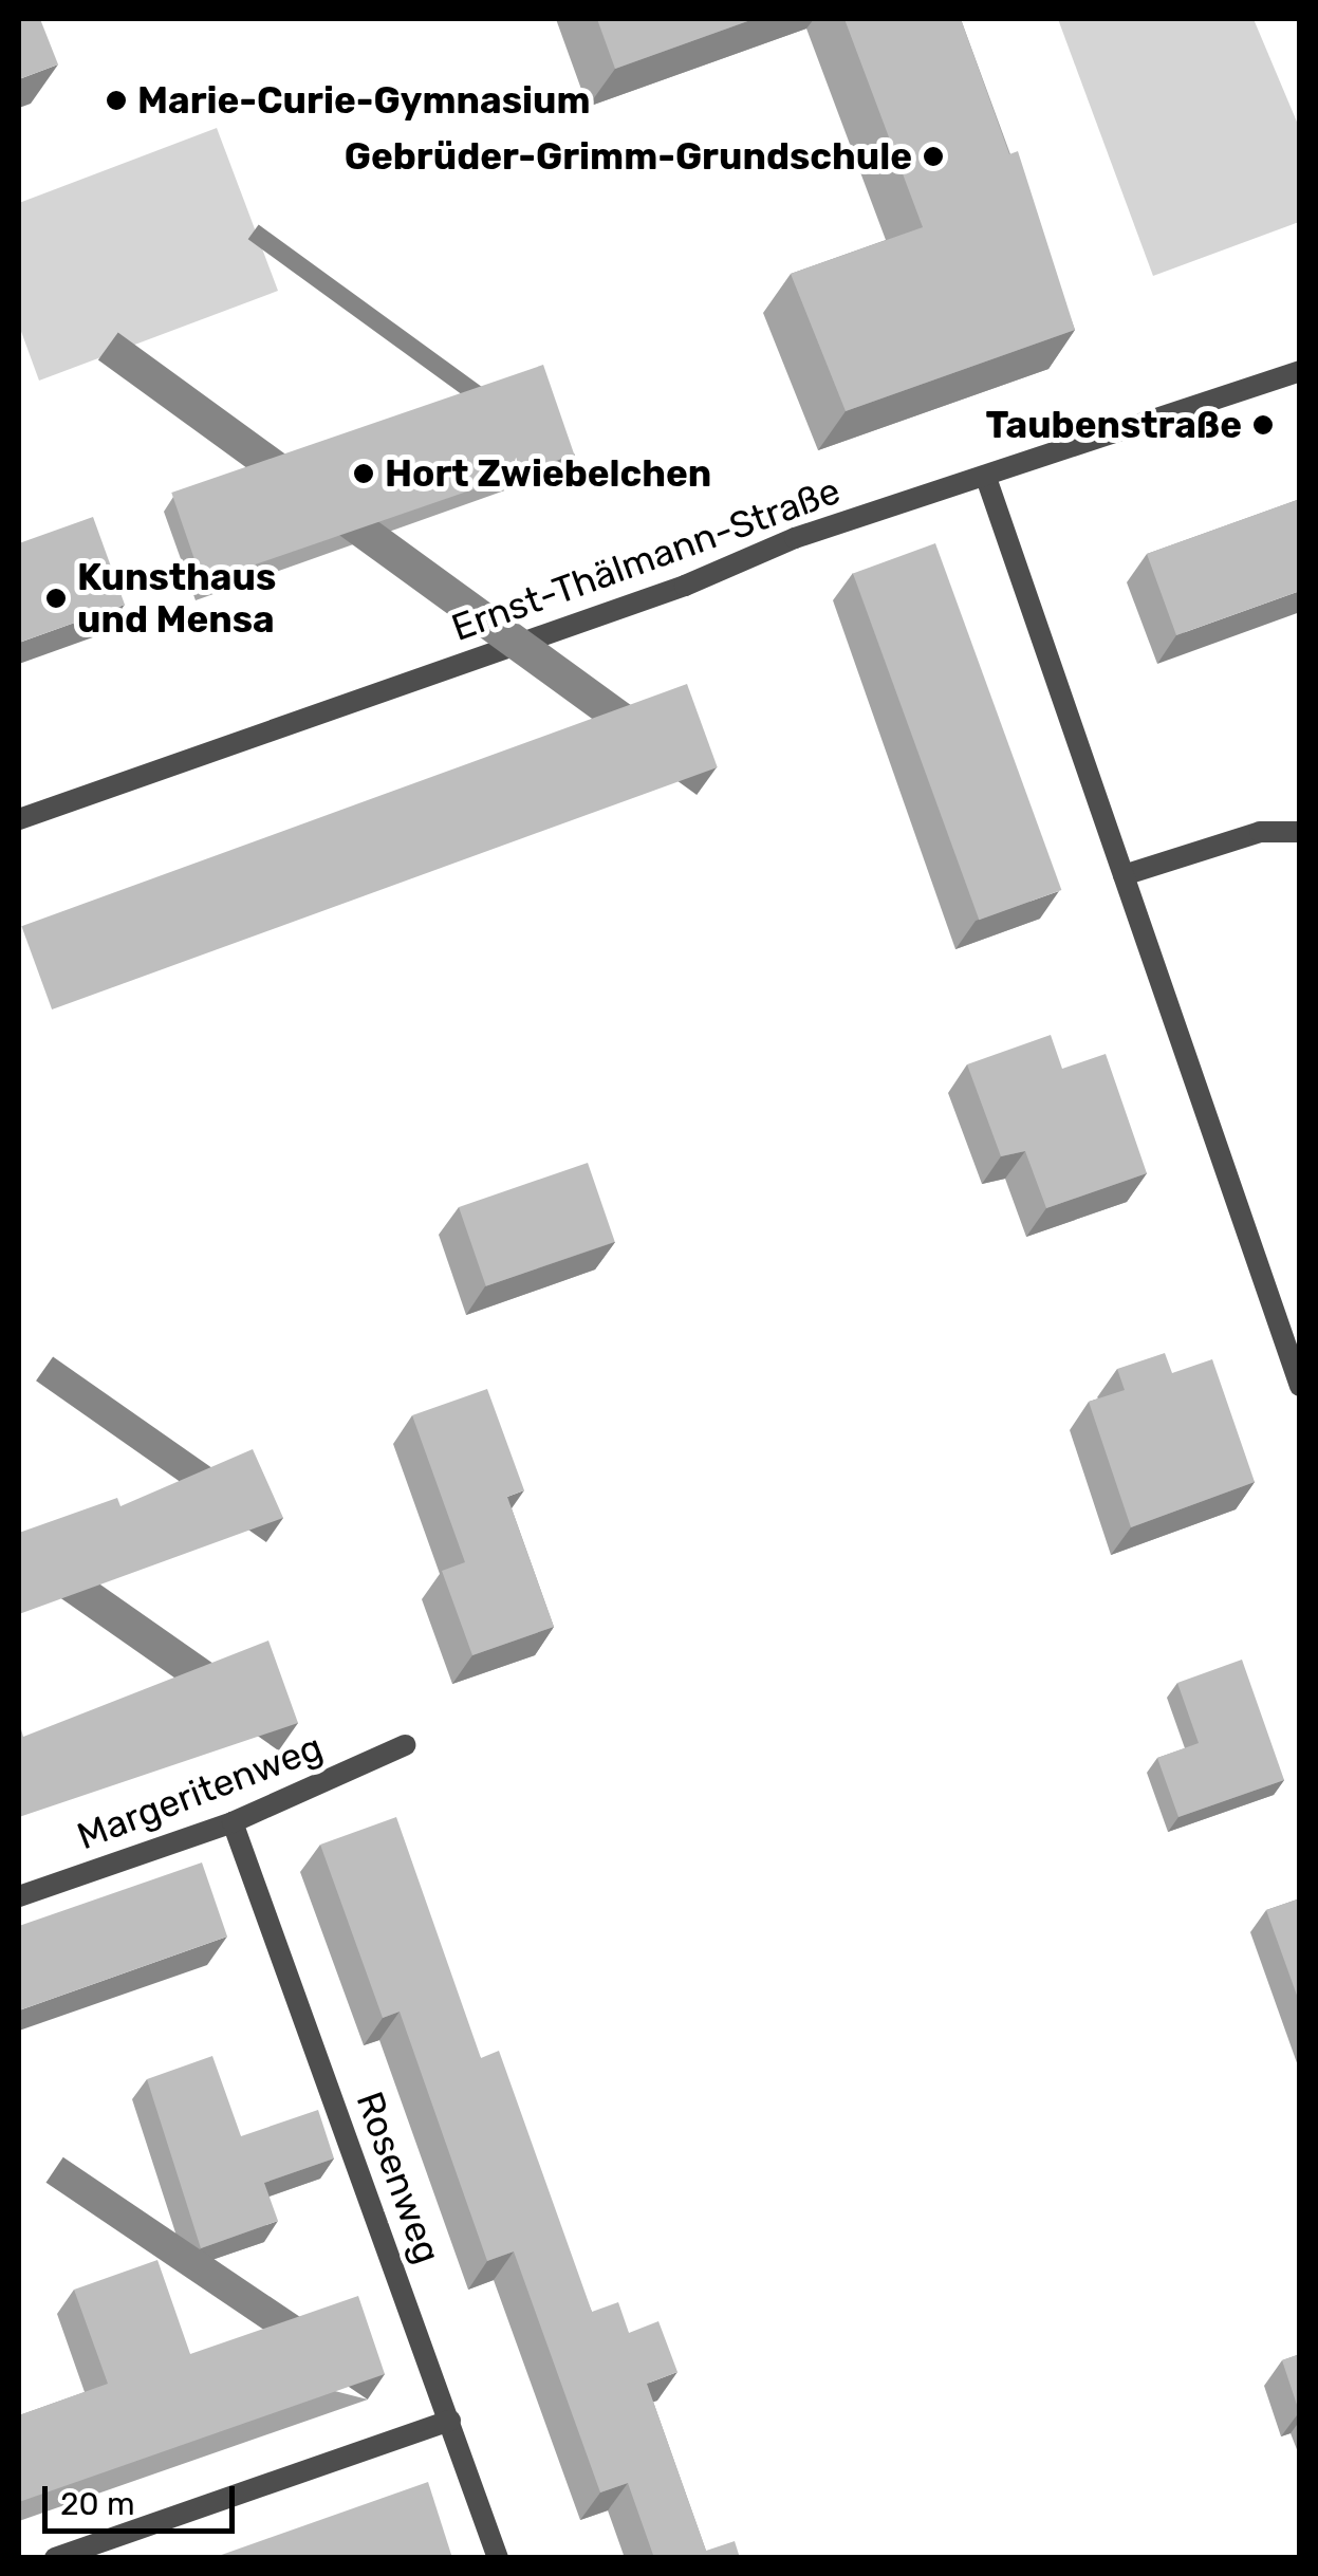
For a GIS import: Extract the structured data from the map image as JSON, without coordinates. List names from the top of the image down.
{
  "streets": {
    "street": ["Ernst-Thälmann-Straße", "Margeritenweg", "Rosenweg"]
  },
  "crossings": [
    ["Margeritenweg", "Rosenweg"]
  ],
  "places": [
    "Marie-Curie-Gymnasium",
    "Gebrüder-Grimm-Grundschule",
    "Taubenstraße",
    "Hort Zwiebelchen",
    "Kunsthaus und Mensa"
  ],
  "scale_bar": "20 m"
}
